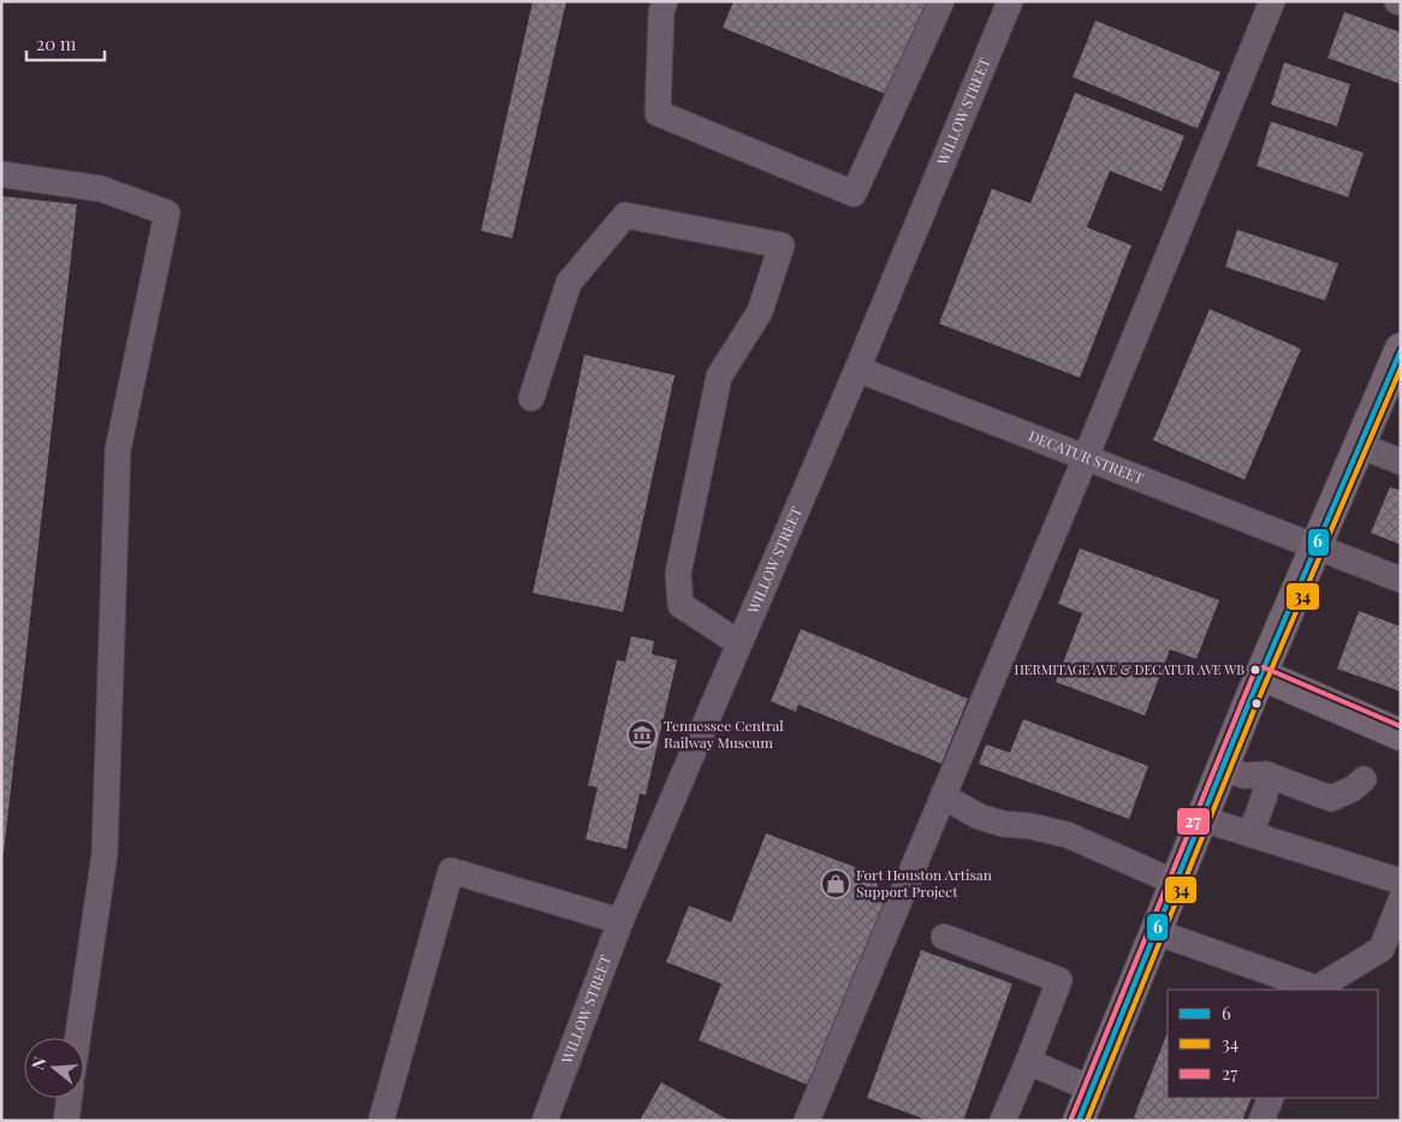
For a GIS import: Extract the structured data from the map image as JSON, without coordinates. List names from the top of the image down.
{
  "streets": {
    "street": ["WILLOW STREET", "DECATUR STREET"]
  },
  "crossings": [
    ["WILLOW STREET", "DECATUR STREET"]
  ],
  "places": {
    "other": ["HERMITAGE AVE & DECATUR AVE WB"],
    "museum": ["Tennessee Central Railway Museum"],
    "shop": ["Fort Houston Artisan Support Project"]
  },
  "lines": ["transit line 6", "transit line 34", "transit line 27"],
  "legend": ["6", "34", "27"],
  "scale_bar": "20 m",
  "north": "left"
}
